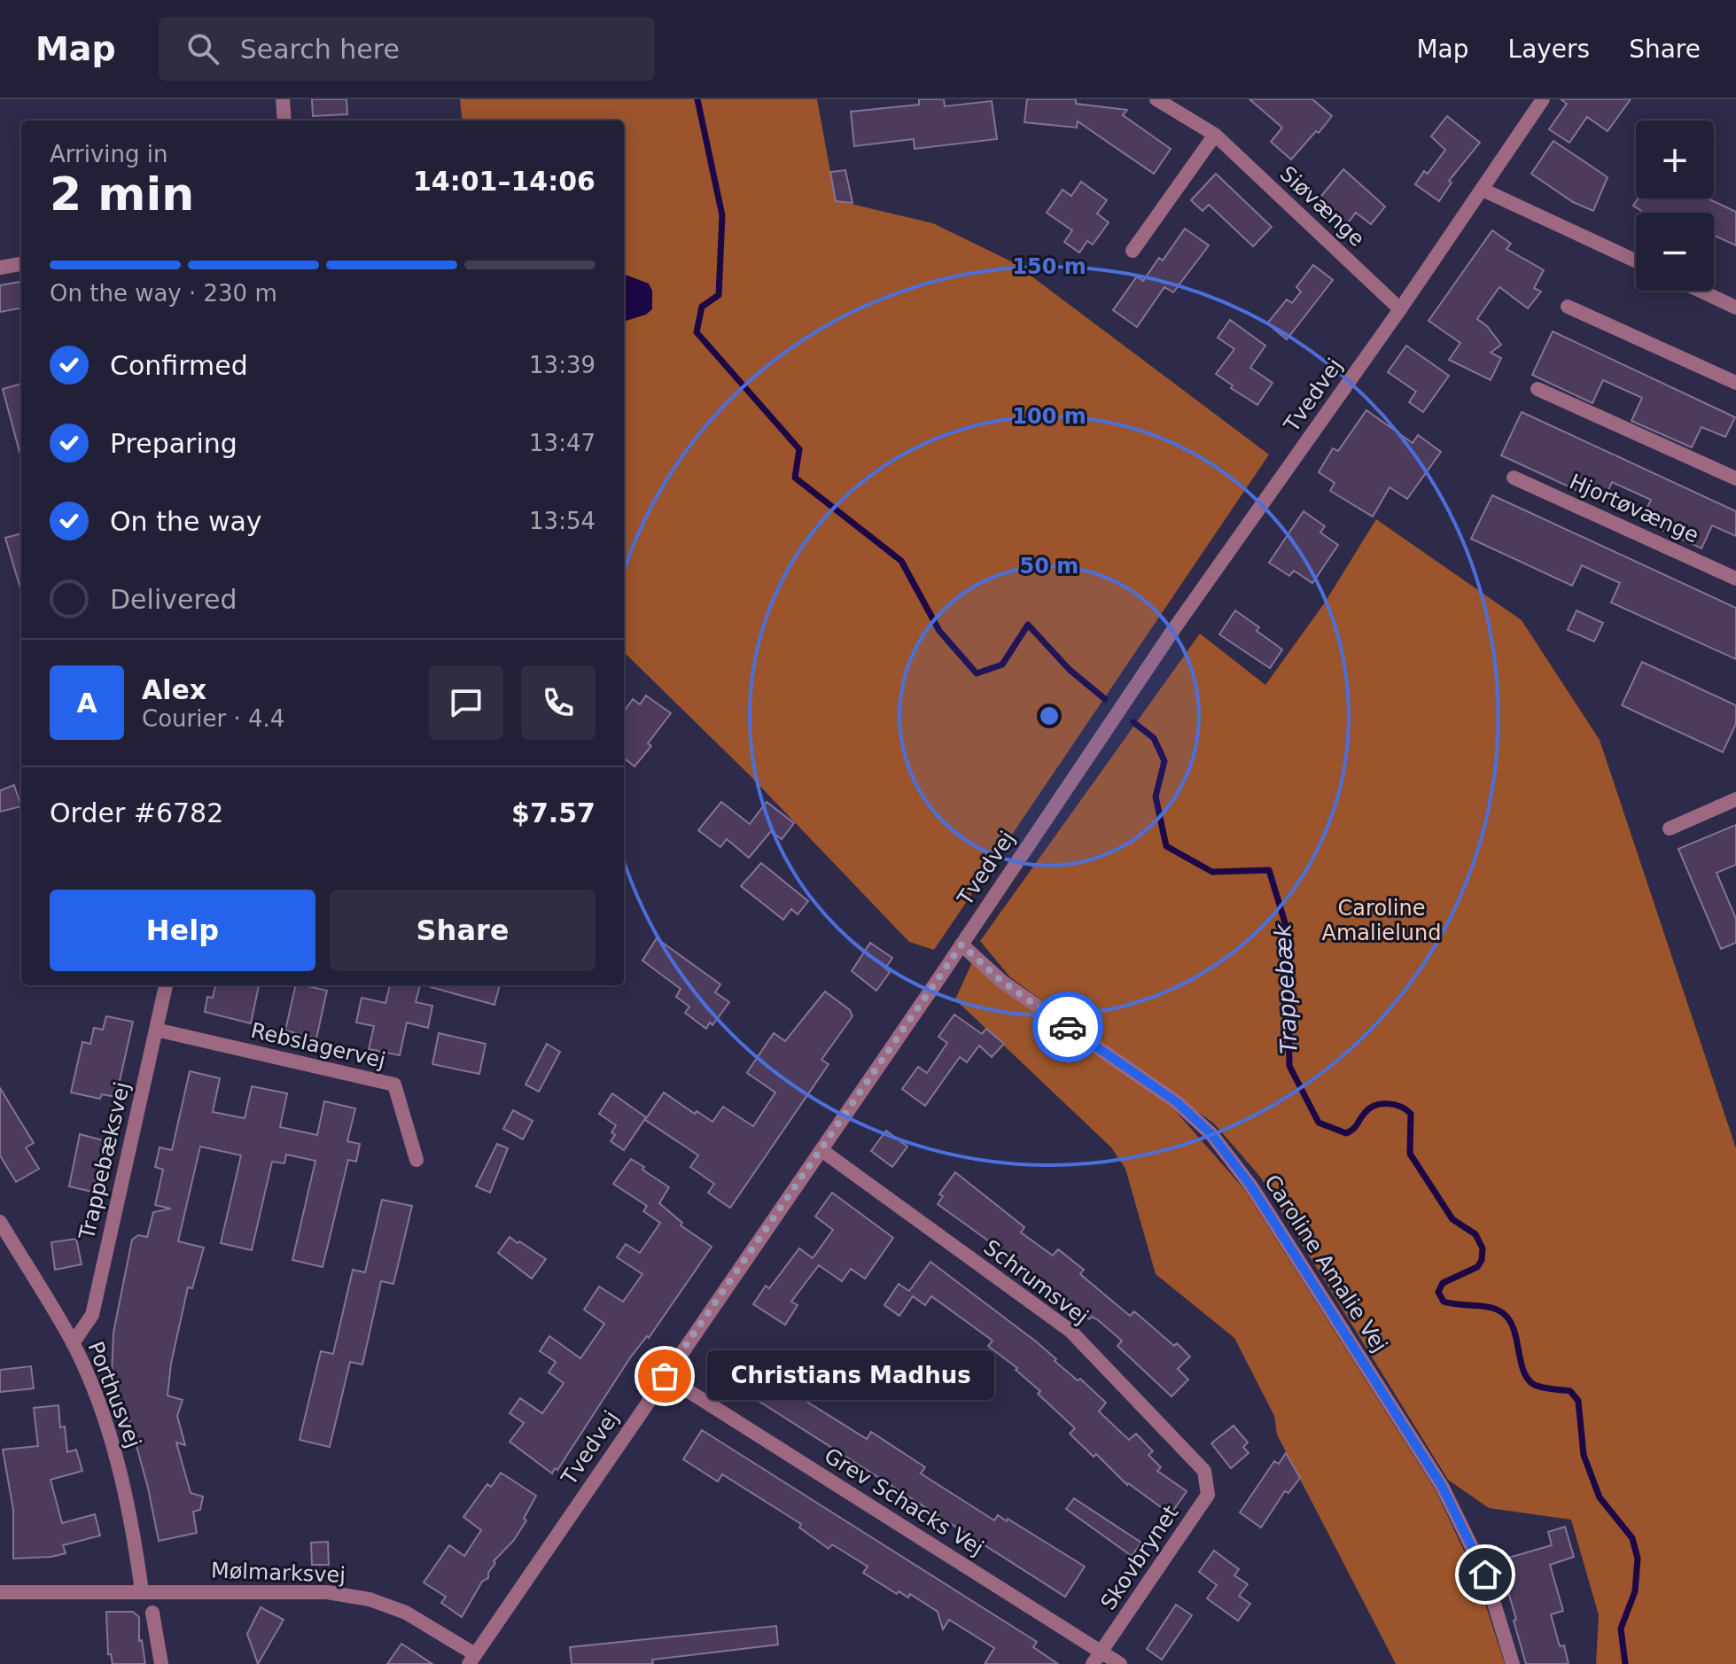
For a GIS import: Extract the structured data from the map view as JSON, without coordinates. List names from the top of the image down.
{
  "streets": {
    "street": [
      "Siøvænge",
      "Tvedvej",
      "Hjortøvænge",
      "Rebslagervej",
      "Trappebæksvej",
      "Caroline Amalie Vej",
      "Schrumsvej",
      "Porthusvej",
      "Grev Schacks Vej",
      "Skovbrynet",
      "Mølmarksvej"
    ]
  },
  "crossings": [
    ["Siøvænge", "Tvedvej"],
    ["Tvedvej", "Caroline Amalie Vej"],
    ["Tvedvej", "Schrumsvej"],
    ["Tvedvej", "Grev Schacks Vej"],
    ["Tvedvej", "Mølmarksvej"],
    ["Rebslagervej", "Trappebæksvej"],
    ["Trappebæksvej", "Porthusvej"],
    ["Schrumsvej", "Skovbrynet"],
    ["Porthusvej", "Mølmarksvej"],
    ["Grev Schacks Vej", "Skovbrynet"]
  ],
  "water": ["Trappebæk"],
  "parks": ["Caroline Amalielund"],
  "places": ["Christians Madhus"],
  "page": {
    "header": "Map",
    "search": "Search here",
    "nav": ["Map", "Layers", "Share"],
    "map_buttons": ["+", "−"],
    "heading": ["2 min", "Arriving in", "14:01–14:06"],
    "panel": [
      "Alex",
      "Courier · 4.4",
      "Order #6782",
      "$7.57"
    ],
    "bar": "On the way · 230 m",
    "list": [
      ["Confirmed", "13:39"],
      ["Preparing", "13:47"],
      ["On the way", "13:54"],
      "Delivered"
    ],
    "round": "A",
    "buttons": ["Help", "Share"],
    "bubble": "Christians Madhus"
  },
  "rings": ["150 m", "100 m", "50 m"]
}
